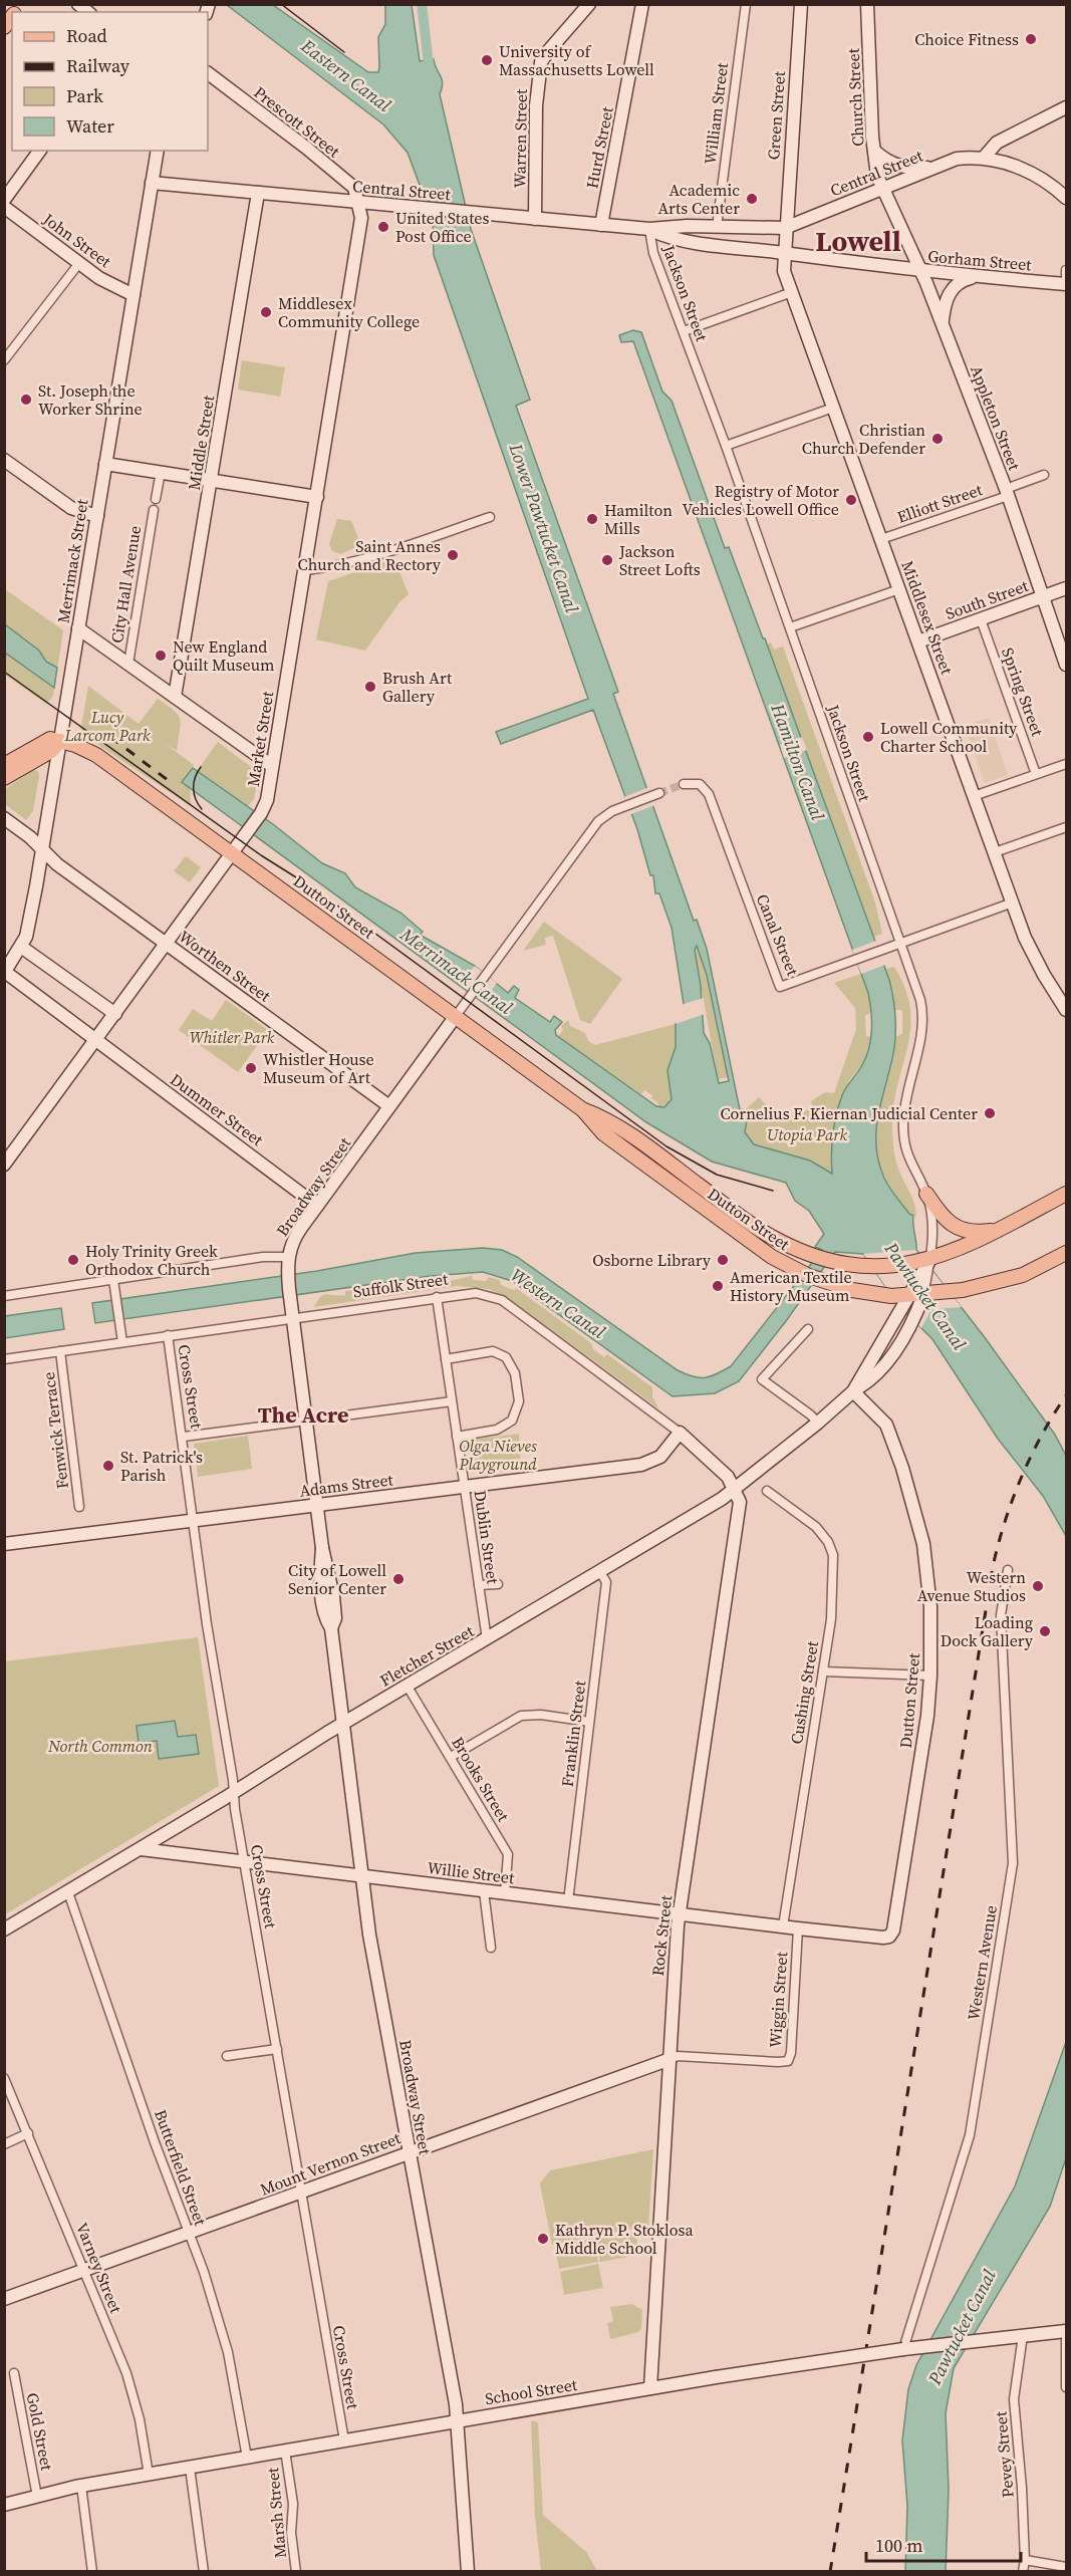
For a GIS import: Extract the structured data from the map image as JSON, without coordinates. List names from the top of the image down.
{
  "streets": {
    "main road": [
      "Church Street",
      "Green Street",
      "Prescott Street",
      "Warren Street",
      "Hurd Street",
      "Central Street",
      "John Street",
      "Gorham Street",
      "Appleton Street",
      "Middle Street",
      "Merrimack Street",
      "South Street",
      "Middlesex Street",
      "Market Street",
      "Dutton Street",
      "Worthen Street",
      "Dummer Street",
      "Broadway Street",
      "Suffolk Street",
      "Adams Street",
      "Fletcher Street",
      "Willie Street",
      "Rock Street",
      "Mount Vernon Street",
      "School Street"
    ],
    "street": [
      "William Street",
      "Jackson Street",
      "Elliott Street",
      "City Hall Avenue",
      "Spring Street",
      "Canal Street",
      "Cross Street",
      "Fenwick Terrace",
      "Dublin Street",
      "Cushing Street",
      "Franklin Street",
      "Brooks Street",
      "Western Avenue",
      "Wiggin Street",
      "Butterfield Street",
      "Varney Street",
      "Gold Street",
      "Pevey Street",
      "Marsh Street"
    ]
  },
  "crossings": [
    ["Church Street", "Central Street"],
    ["Church Street", "Appleton Street"],
    ["William Street", "Central Street"],
    ["Green Street", "Central Street"],
    ["Green Street", "Middlesex Street"],
    ["Prescott Street", "Central Street"],
    ["Prescott Street", "Market Street"],
    ["Warren Street", "Central Street"],
    ["Hurd Street", "Central Street"],
    ["Central Street", "Gorham Street"],
    ["Central Street", "Jackson Street"],
    ["Central Street", "Appleton Street"],
    ["Central Street", "Middle Street"],
    ["Central Street", "Merrimack Street"],
    ["Central Street", "Middlesex Street"],
    ["Central Street", "Market Street"],
    ["John Street", "Merrimack Street"],
    ["Gorham Street", "Appleton Street"],
    ["Gorham Street", "Middlesex Street"],
    ["Jackson Street", "Dutton Street"],
    ["Jackson Street", "Canal Street"],
    ["Jackson Street", "Fletcher Street"],
    ["Appleton Street", "Elliott Street"],
    ["Appleton Street", "South Street"],
    ["Elliott Street", "Middlesex Street"],
    ["Merrimack Street", "Dutton Street"],
    ["Merrimack Street", "Worthen Street"],
    ["Merrimack Street", "Dummer Street"],
    ["South Street", "Middlesex Street"],
    ["South Street", "Spring Street"],
    ["Middlesex Street", "Canal Street"],
    ["Market Street", "Dutton Street"],
    ["Market Street", "Worthen Street"],
    ["Market Street", "Dummer Street"],
    ["Dutton Street", "Broadway Street"],
    ["Dutton Street", "Fletcher Street"],
    ["Dutton Street", "Willie Street"],
    ["Dutton Street", "Wiggin Street"],
    ["Worthen Street", "Broadway Street"],
    ["Dummer Street", "Broadway Street"],
    ["Broadway Street", "Suffolk Street"],
    ["Broadway Street", "Adams Street"],
    ["Broadway Street", "Fletcher Street"],
    ["Broadway Street", "Willie Street"],
    ["Broadway Street", "Mount Vernon Street"],
    ["Broadway Street", "School Street"],
    ["Suffolk Street", "Cross Street"],
    ["Suffolk Street", "Fenwick Terrace"],
    ["Suffolk Street", "Adams Street"],
    ["Suffolk Street", "Dublin Street"],
    ["Suffolk Street", "Fletcher Street"],
    ["Suffolk Street", "Rock Street"],
    ["Cross Street", "Adams Street"],
    ["Cross Street", "Fletcher Street"],
    ["Cross Street", "Willie Street"],
    ["Cross Street", "Mount Vernon Street"],
    ["Cross Street", "School Street"],
    ["Adams Street", "Dublin Street"],
    ["Dublin Street", "Fletcher Street"],
    ["Fletcher Street", "Franklin Street"],
    ["Fletcher Street", "Brooks Street"],
    ["Fletcher Street", "Willie Street"],
    ["Fletcher Street", "Rock Street"],
    ["Fletcher Street", "Butterfield Street"],
    ["Cushing Street", "Willie Street"],
    ["Franklin Street", "Willie Street"],
    ["Brooks Street", "Willie Street"],
    ["Willie Street", "Rock Street"],
    ["Willie Street", "Wiggin Street"],
    ["Rock Street", "Wiggin Street"],
    ["Rock Street", "Mount Vernon Street"],
    ["Rock Street", "School Street"],
    ["Western Avenue", "School Street"],
    ["Wiggin Street", "Mount Vernon Street"],
    ["Mount Vernon Street", "Butterfield Street"],
    ["Mount Vernon Street", "Varney Street"],
    ["Butterfield Street", "School Street"],
    ["Varney Street", "School Street"],
    ["School Street", "Gold Street"],
    ["School Street", "Pevey Street"],
    ["School Street", "Marsh Street"]
  ],
  "districts": ["Lowell", "The Acre"],
  "water": [
    "Eastern Canal",
    "Lower Pawtucket Canal",
    "Hamilton Canal",
    "Merrimack Canal",
    "Pawtucket Canal",
    "Western Canal"
  ],
  "parks": [
    "Lucy Larcom Park",
    "Whitler Park",
    "Utopia Park",
    "Olga Nieves Playground",
    "North Common"
  ],
  "places": [
    "Choice Fitness",
    "University of Massachusetts Lowell",
    "Academic Arts Center",
    "United States Post Office",
    "Middlesex Community College",
    "St. Joseph the Worker Shrine",
    "Christian Church Defender",
    "Registry of Motor Vehicles Lowell Office",
    "Hamilton Mills",
    "Saint Annes Church and Rectory",
    "Jackson Street Lofts",
    "New England Quilt Museum",
    "Brush Art Gallery",
    "Lowell Community Charter School",
    "Whistler House Museum of Art",
    "Cornelius F. Kiernan Judicial Center",
    "Holy Trinity Greek Orthodox Church",
    "Osborne Library",
    "American Textile History Museum",
    "St. Patrick's Parish",
    "City of Lowell Senior Center",
    "Western Avenue Studios",
    "Loading Dock Gallery",
    "Kathryn P. Stoklosa Middle School"
  ],
  "legend": [
    "Road",
    "Railway",
    "Park",
    "Water"
  ],
  "scale_bar": "100 m"
}
